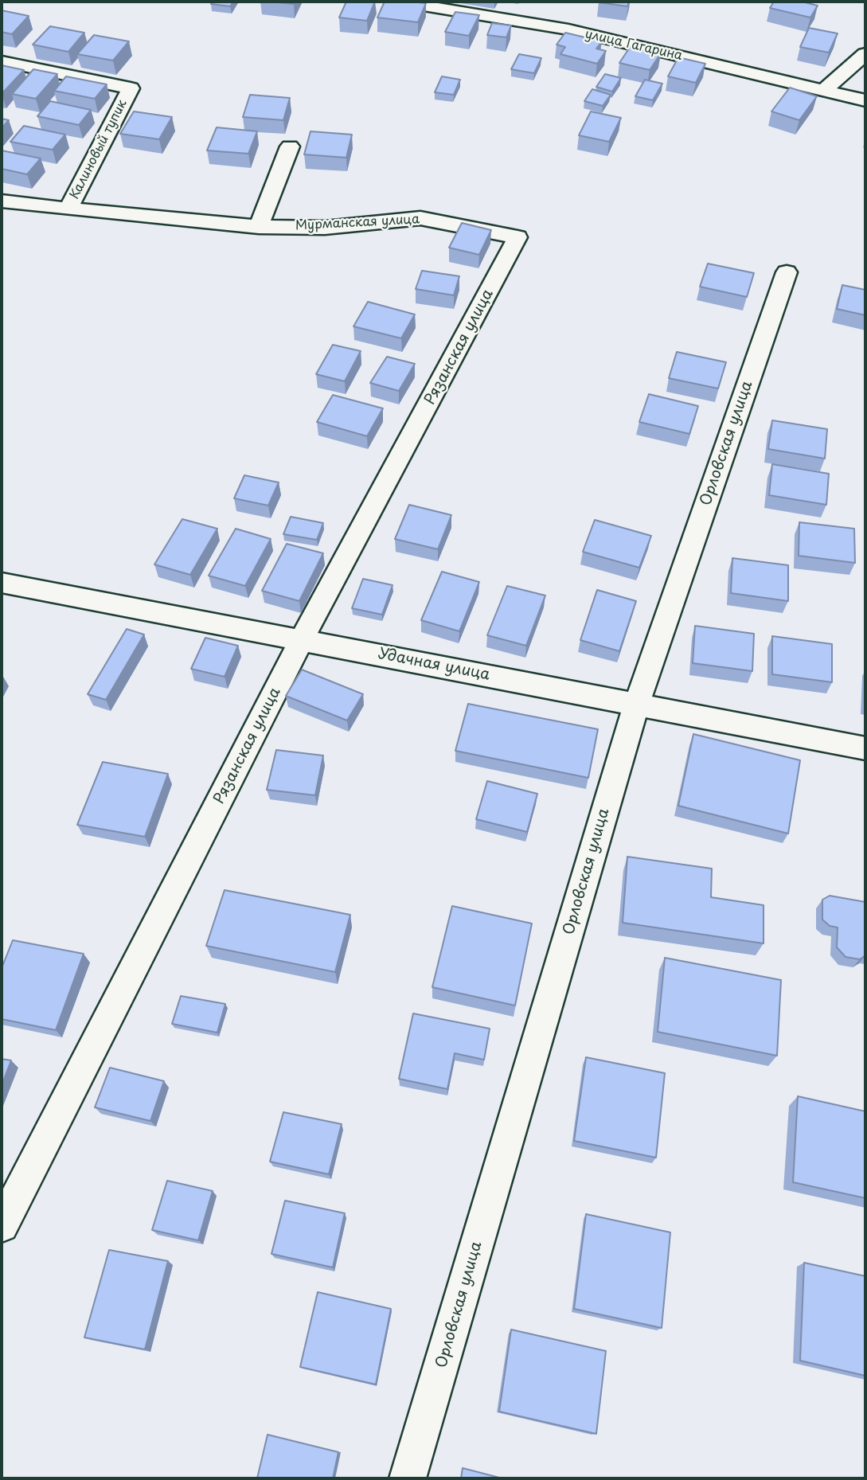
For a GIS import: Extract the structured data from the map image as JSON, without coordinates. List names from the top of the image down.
{
  "streets": {
    "street": [
      "улица Гагарина",
      "Калиновый тупик",
      "Мурманская улица",
      "Рязанская улица",
      "Орловская улица",
      "Удачная улица"
    ]
  },
  "crossings": [
    ["Калиновый тупик", "Мурманская улица"],
    ["Мурманская улица", "Рязанская улица"],
    ["Рязанская улица", "Удачная улица"],
    ["Орловская улица", "Удачная улица"]
  ]
}
